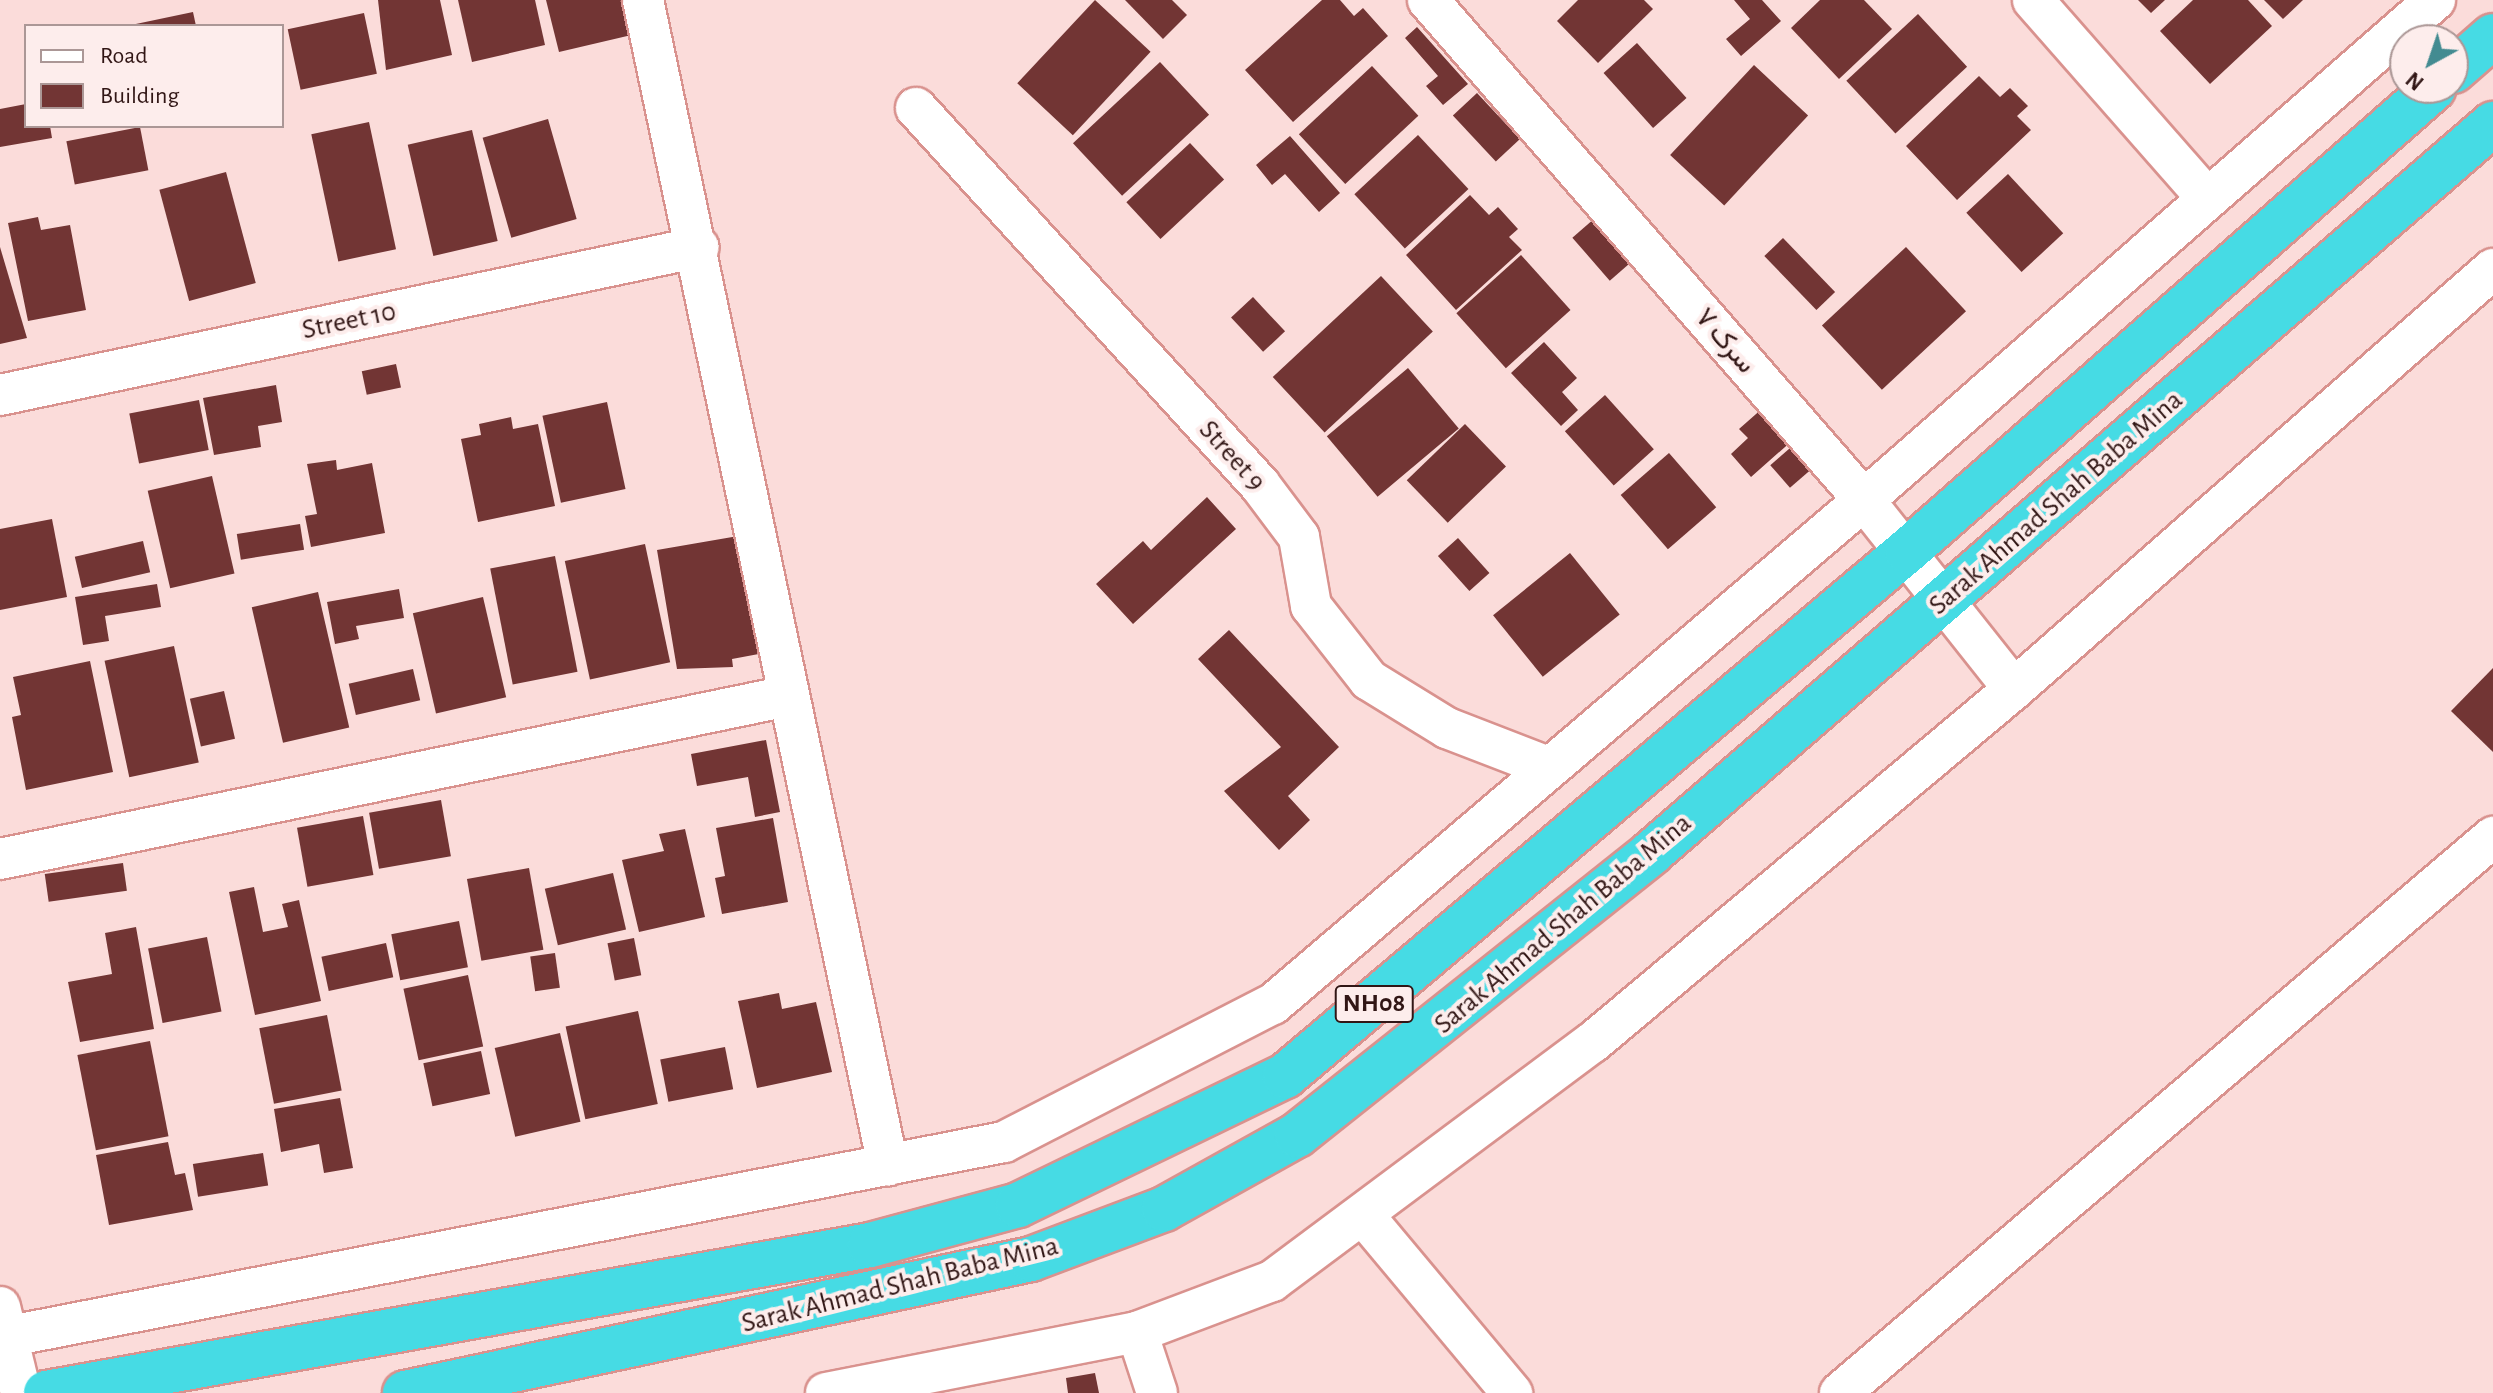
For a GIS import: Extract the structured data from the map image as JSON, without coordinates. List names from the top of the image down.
{
  "streets": {
    "highway": ["Sarak Ahmad Shah Baba Mina", "NH08"],
    "street": ["Street 10", "سرک ۷", "Street 9"]
  },
  "crossings": [
    ["سرک ۷", "Sarak Ahmad Shah Baba Mina"],
    ["سرک ۷", "NH08"]
  ],
  "legend": ["Road", "Building"],
  "north": "bottom left"
}
